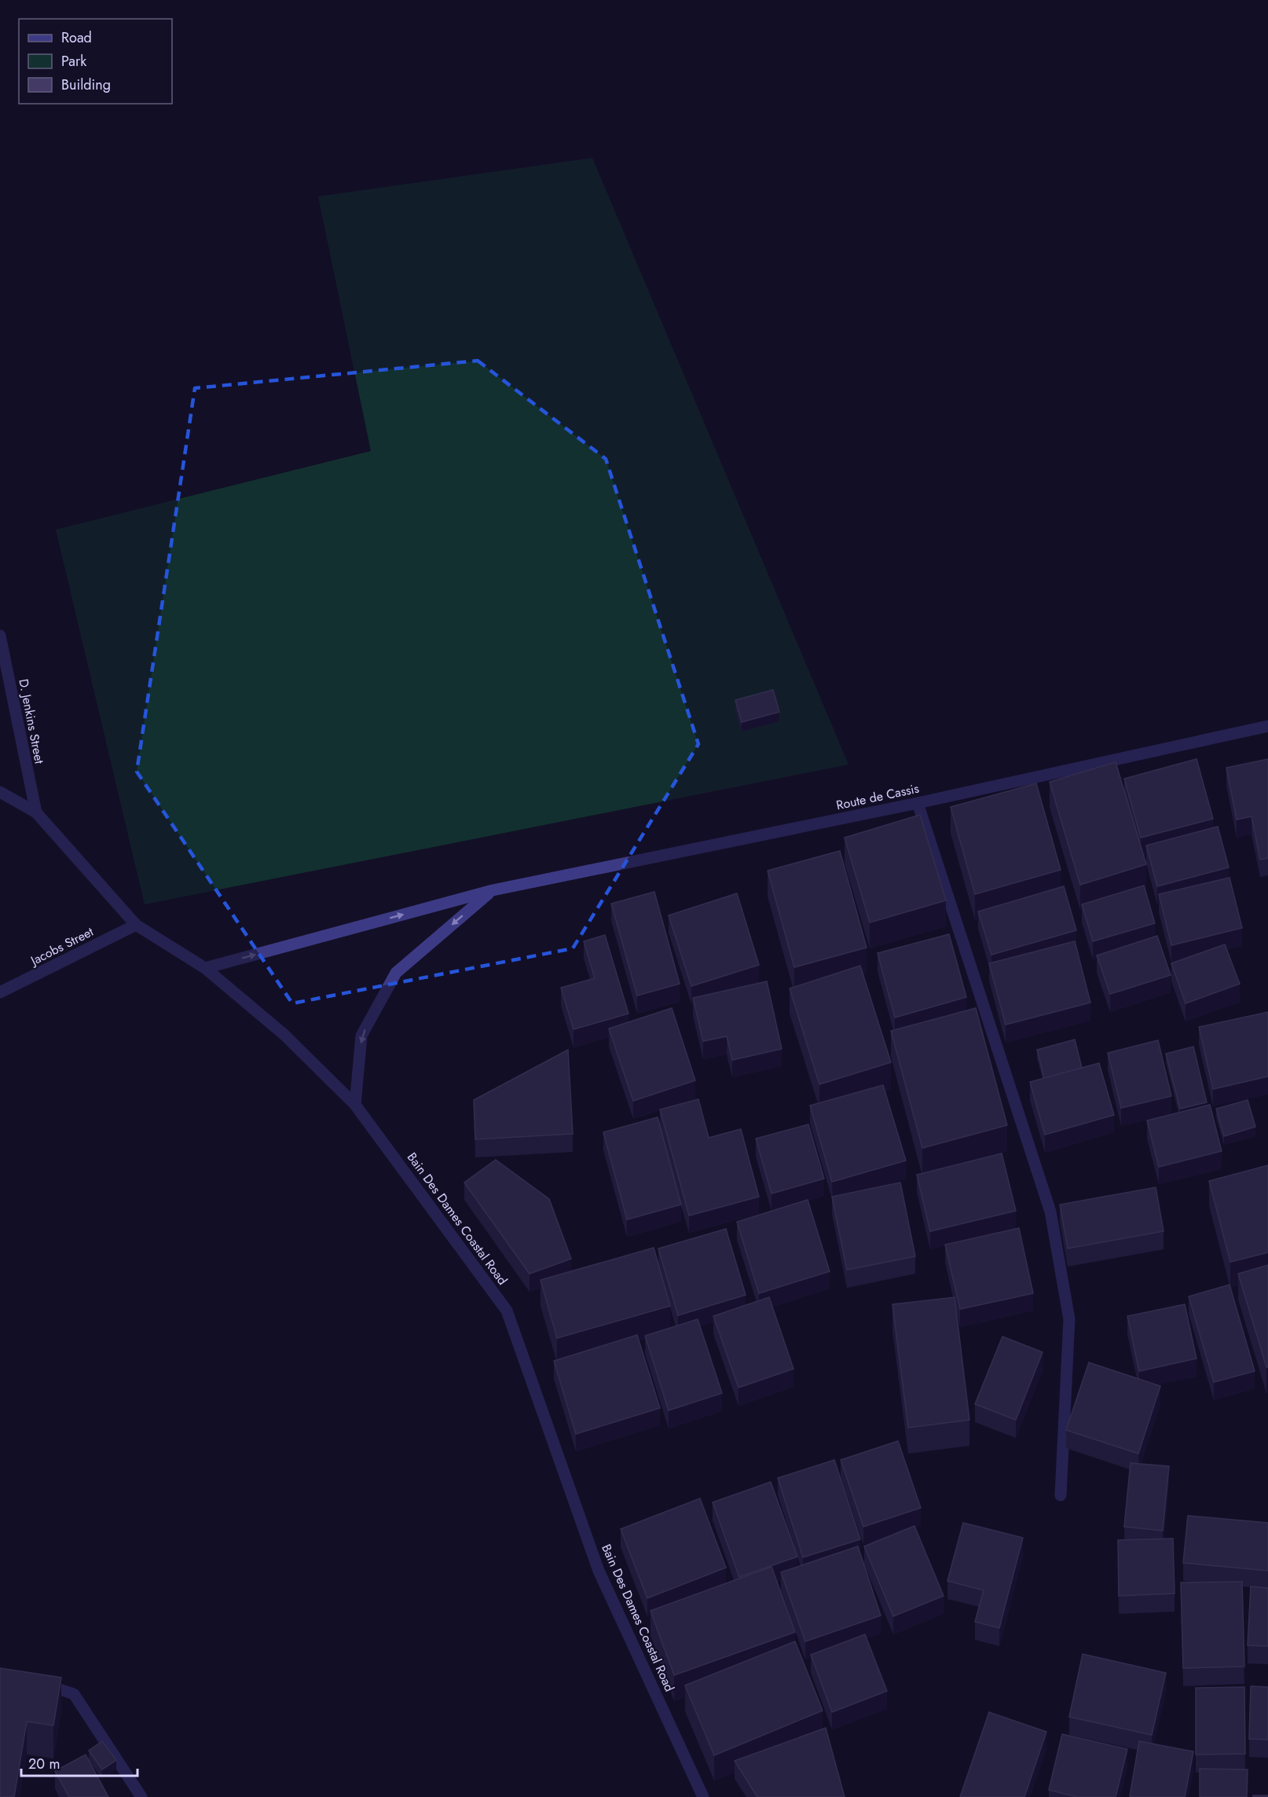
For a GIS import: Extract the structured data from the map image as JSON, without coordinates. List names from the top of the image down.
{
  "streets": {
    "street": [
      "D. Jenkins Street",
      "Route de Cassis",
      "Jacobs Street",
      "Bain Des Dames Coastal Road"
    ]
  },
  "crossings": [
    ["D. Jenkins Street", "Bain Des Dames Coastal Road"],
    ["Route de Cassis", "Bain Des Dames Coastal Road"],
    ["Jacobs Street", "Bain Des Dames Coastal Road"]
  ],
  "legend": ["Road", "Park", "Building"],
  "scale_bar": "20 m"
}
